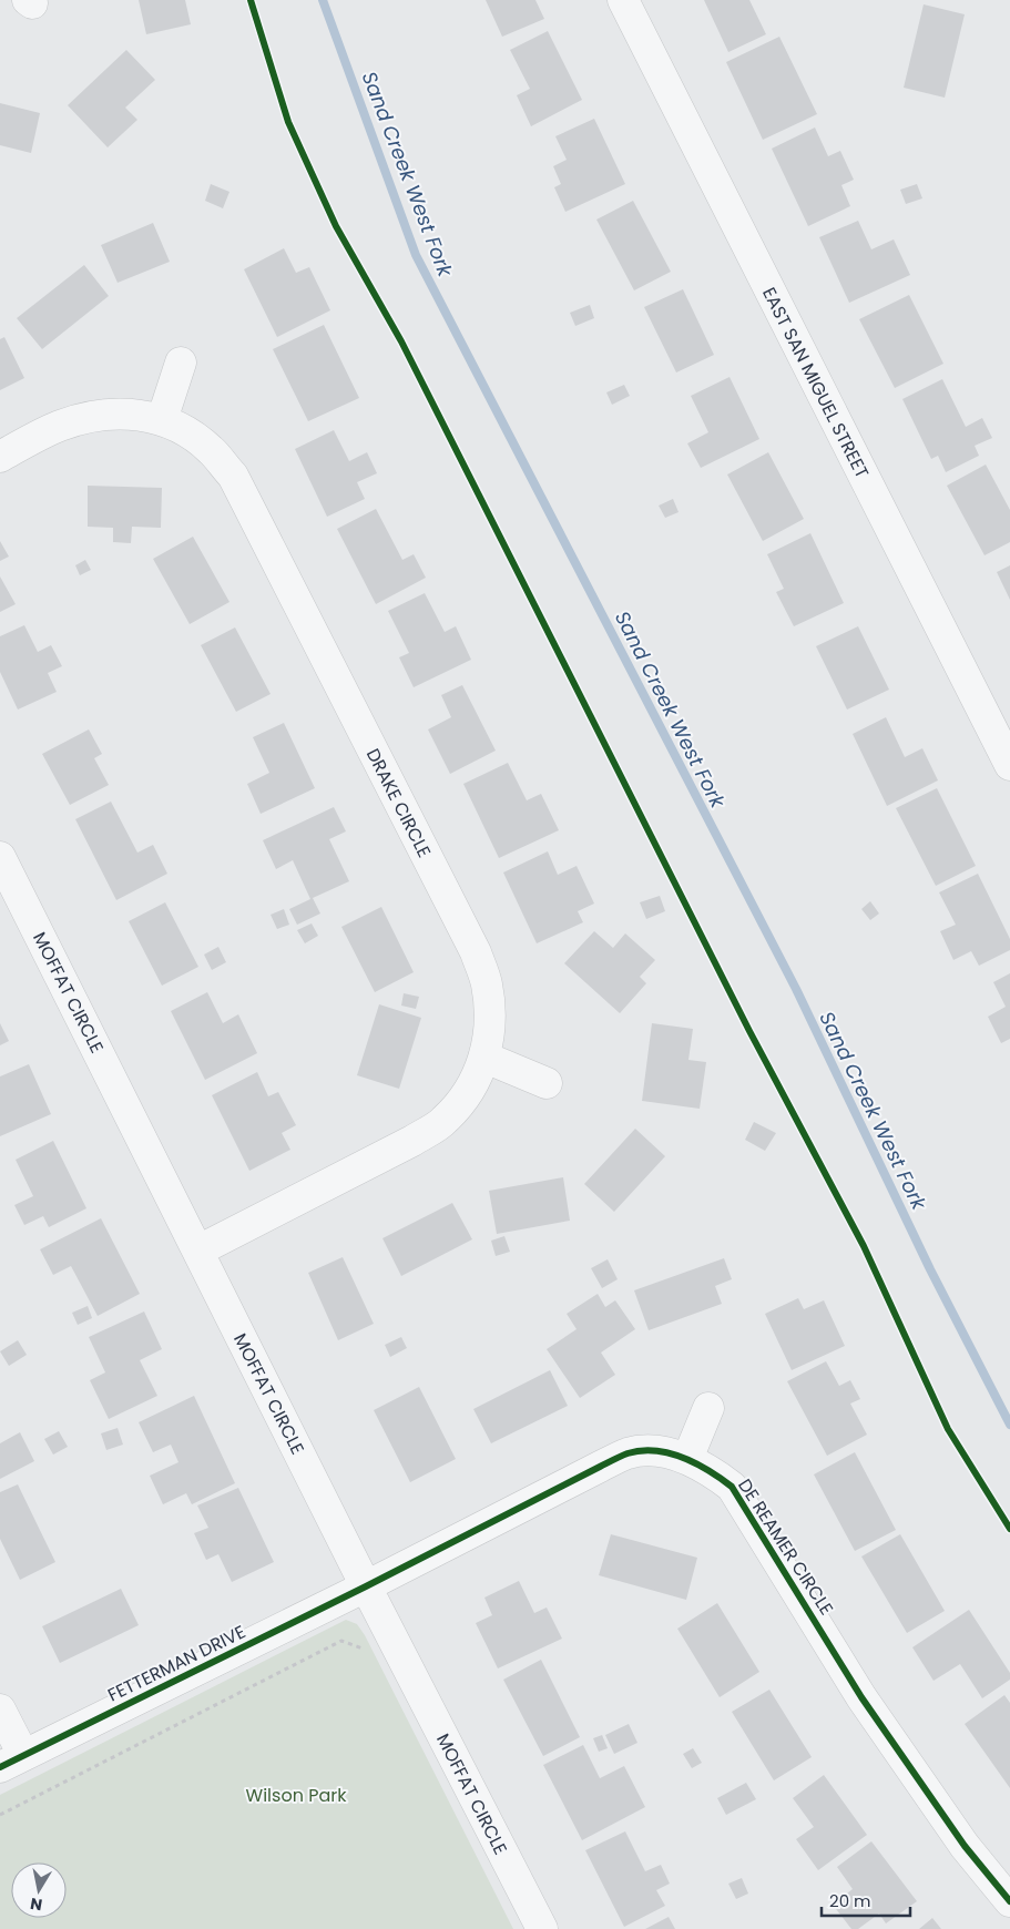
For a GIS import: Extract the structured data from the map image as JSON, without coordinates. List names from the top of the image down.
{
  "streets": {
    "street": [
      "EAST SAN MIGUEL STREET",
      "DRAKE CIRCLE",
      "MOFFAT CIRCLE",
      "DE REAMER CIRCLE",
      "FETTERMAN DRIVE"
    ]
  },
  "crossings": [
    ["DRAKE CIRCLE", "MOFFAT CIRCLE"],
    ["MOFFAT CIRCLE", "DE REAMER CIRCLE"],
    ["MOFFAT CIRCLE", "FETTERMAN DRIVE"],
    ["DE REAMER CIRCLE", "FETTERMAN DRIVE"]
  ],
  "water": ["Sand Creek West Fork"],
  "parks": ["Wilson Park"],
  "scale_bar": "20 m",
  "north": "bottom"
}
